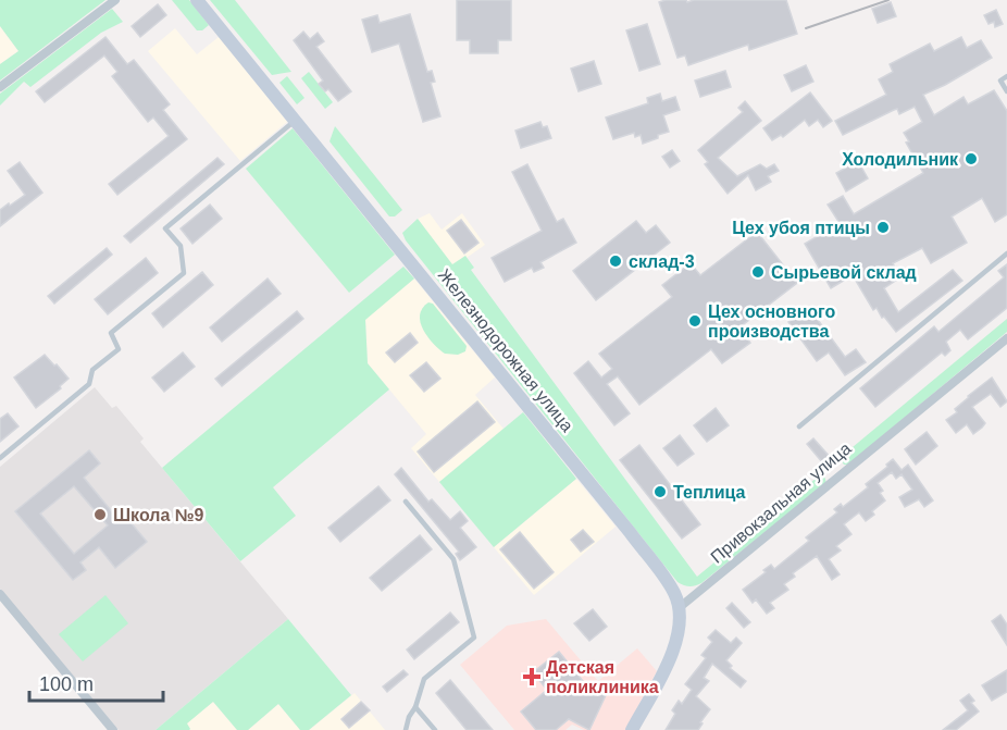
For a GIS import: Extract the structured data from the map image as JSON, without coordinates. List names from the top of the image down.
{
  "streets": {
    "main road": ["Железнодорожная улица"],
    "street": ["Привокзальная улица"]
  },
  "crossings": [
    ["Железнодорожная улица", "Привокзальная улица"]
  ],
  "places": {
    "other": [
      "Холодильник",
      "Цех убоя птицы",
      "склад-3",
      "Сырьевой склад",
      "Цех основного производства",
      "Теплица",
      "Школа №9"
    ],
    "health": ["Детская поликлиника"]
  },
  "scale_bar": "100 m"
}
